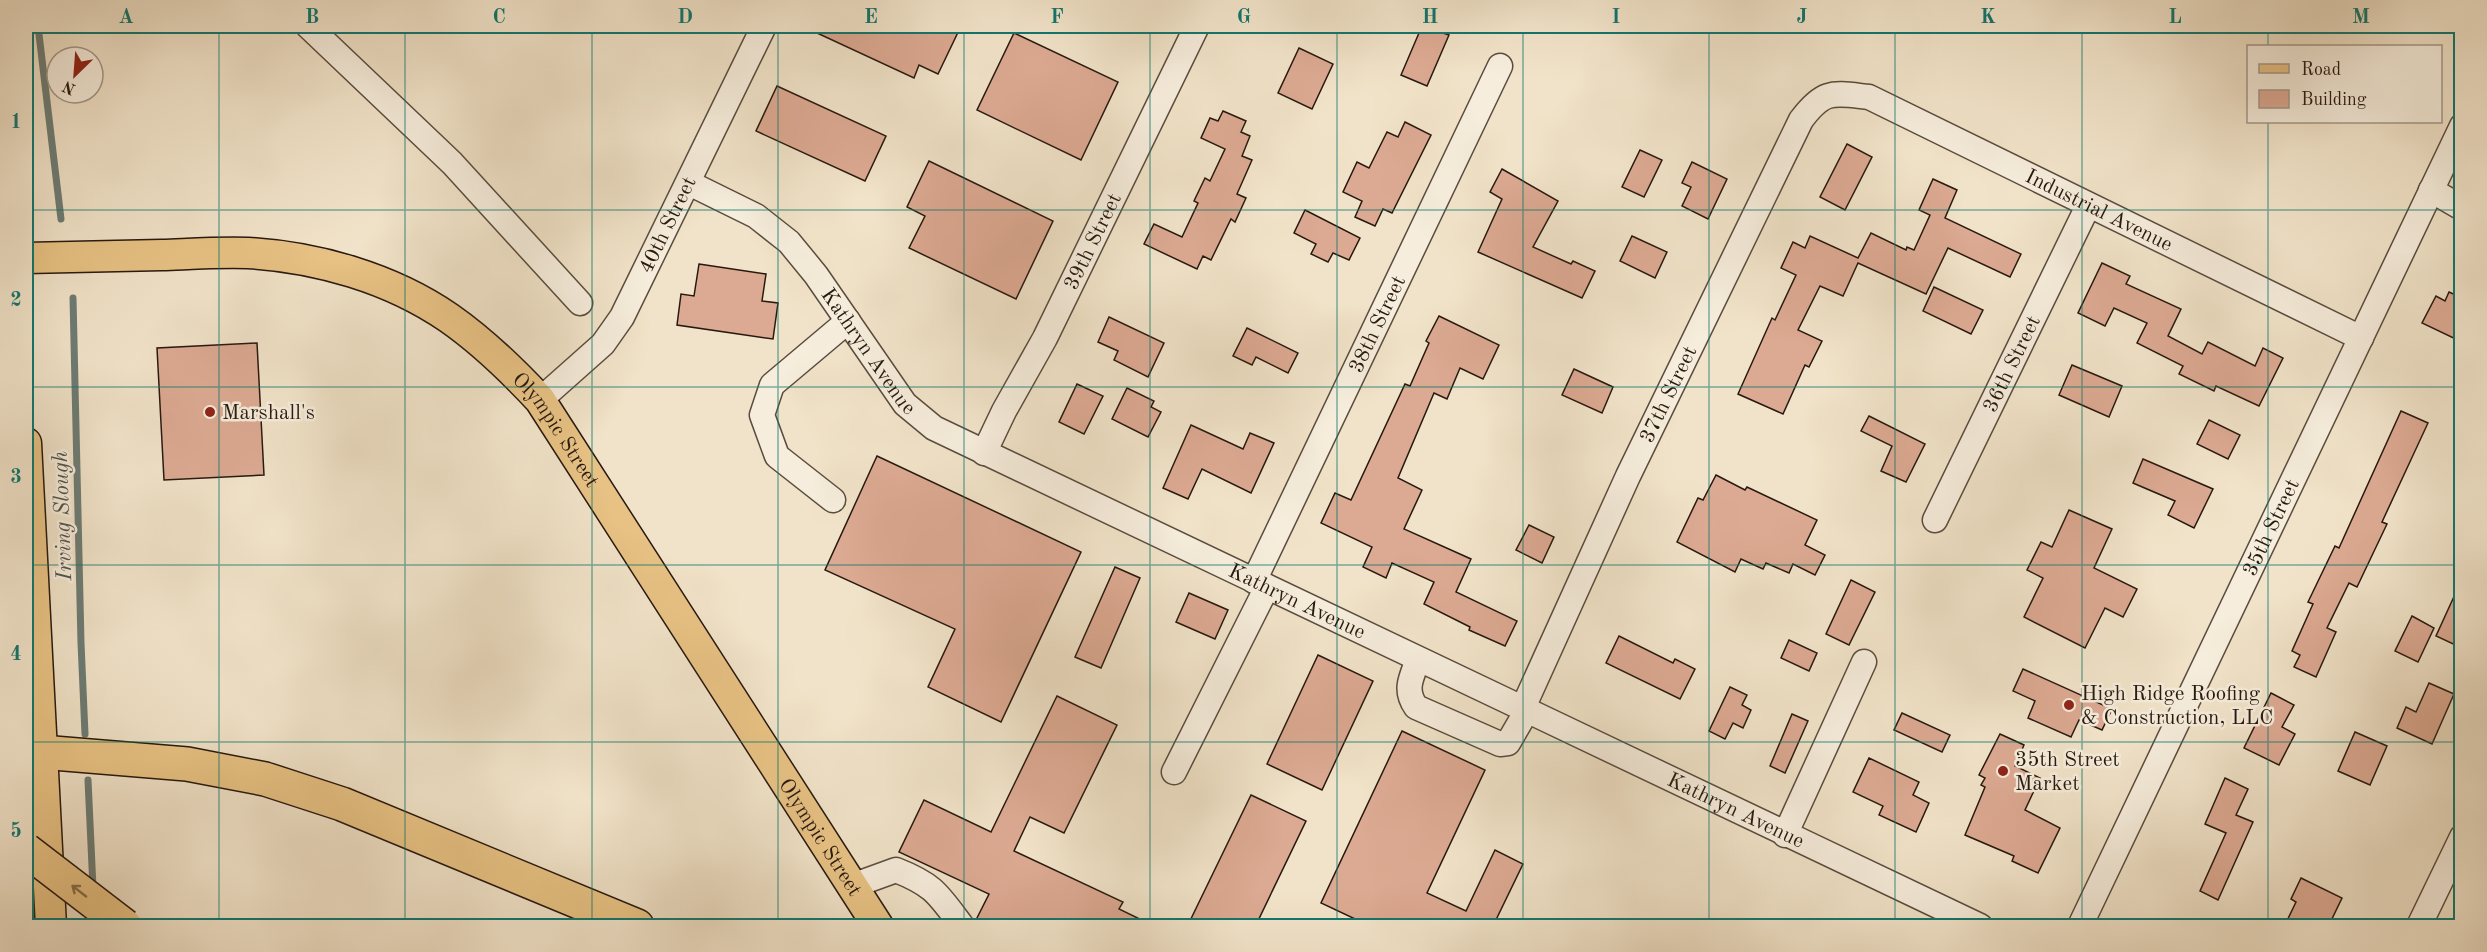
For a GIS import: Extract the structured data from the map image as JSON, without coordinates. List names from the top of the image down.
{
  "streets": {
    "main road": ["Olympic Street"],
    "street": [
      "Industrial Avenue",
      "40th Street",
      "39th Street",
      "38th Street",
      "Kathryn Avenue",
      "36th Street",
      "37th Street",
      "35th Street"
    ]
  },
  "crossings": [
    ["Industrial Avenue", "36th Street"],
    ["Industrial Avenue", "37th Street"],
    ["Industrial Avenue", "35th Street"],
    ["40th Street", "Kathryn Avenue"],
    ["40th Street", "Olympic Street"],
    ["39th Street", "Kathryn Avenue"],
    ["38th Street", "Kathryn Avenue"],
    ["Kathryn Avenue", "37th Street"]
  ],
  "water": ["Irving Slough"],
  "places": ["Marshall's", "High Ridge Roofing & Construction, LLC", "35th Street Market"],
  "legend": ["Road", "Building"],
  "north": "bottom left",
  "grid": {
    "columns": [
      "A",
      "B",
      "C",
      "D",
      "E",
      "F",
      "G",
      "H",
      "I",
      "J",
      "K",
      "L",
      "M"
    ],
    "rows": [
      "1",
      "2",
      "3",
      "4",
      "5"
    ]
  }
}
